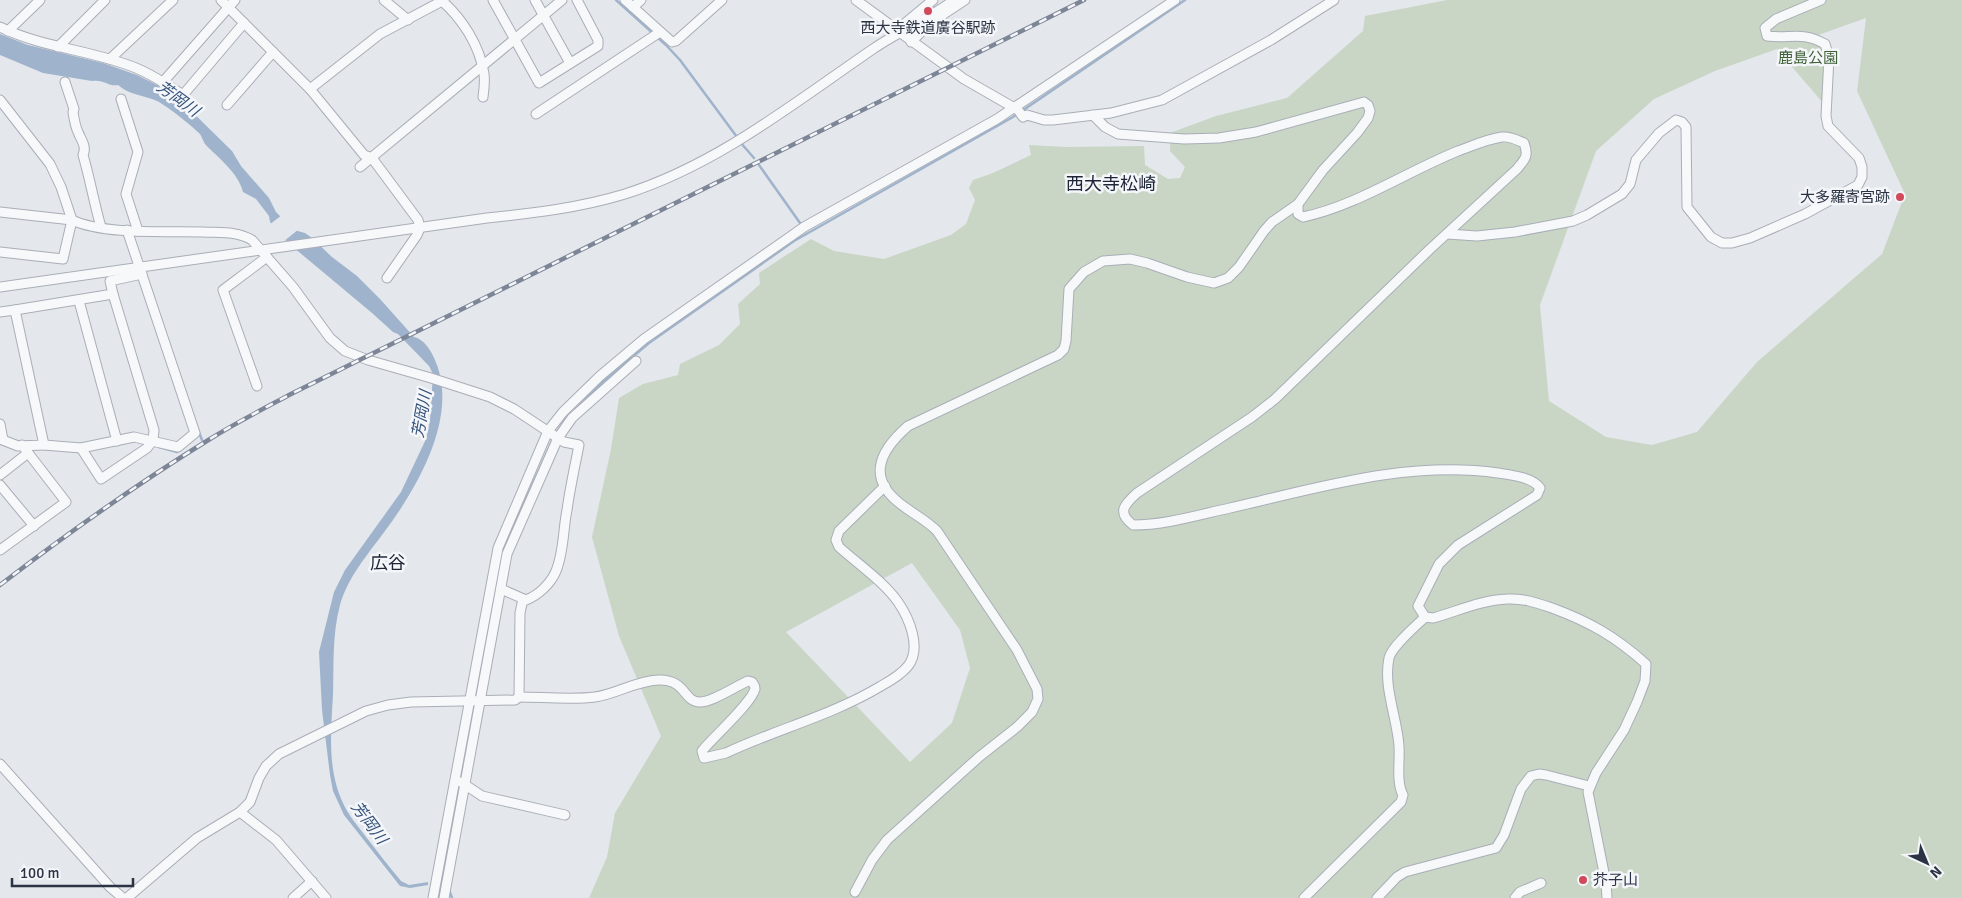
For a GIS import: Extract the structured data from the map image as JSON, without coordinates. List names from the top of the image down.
{
  "districts": ["西大寺松崎", "広谷"],
  "water": ["芳岡川"],
  "parks": ["鹿島公園"],
  "places": ["西大寺鉄道廣谷駅跡", "大多羅寄宮跡", "芥子山"],
  "scale_bar": "100 m",
  "north": "bottom right"
}
